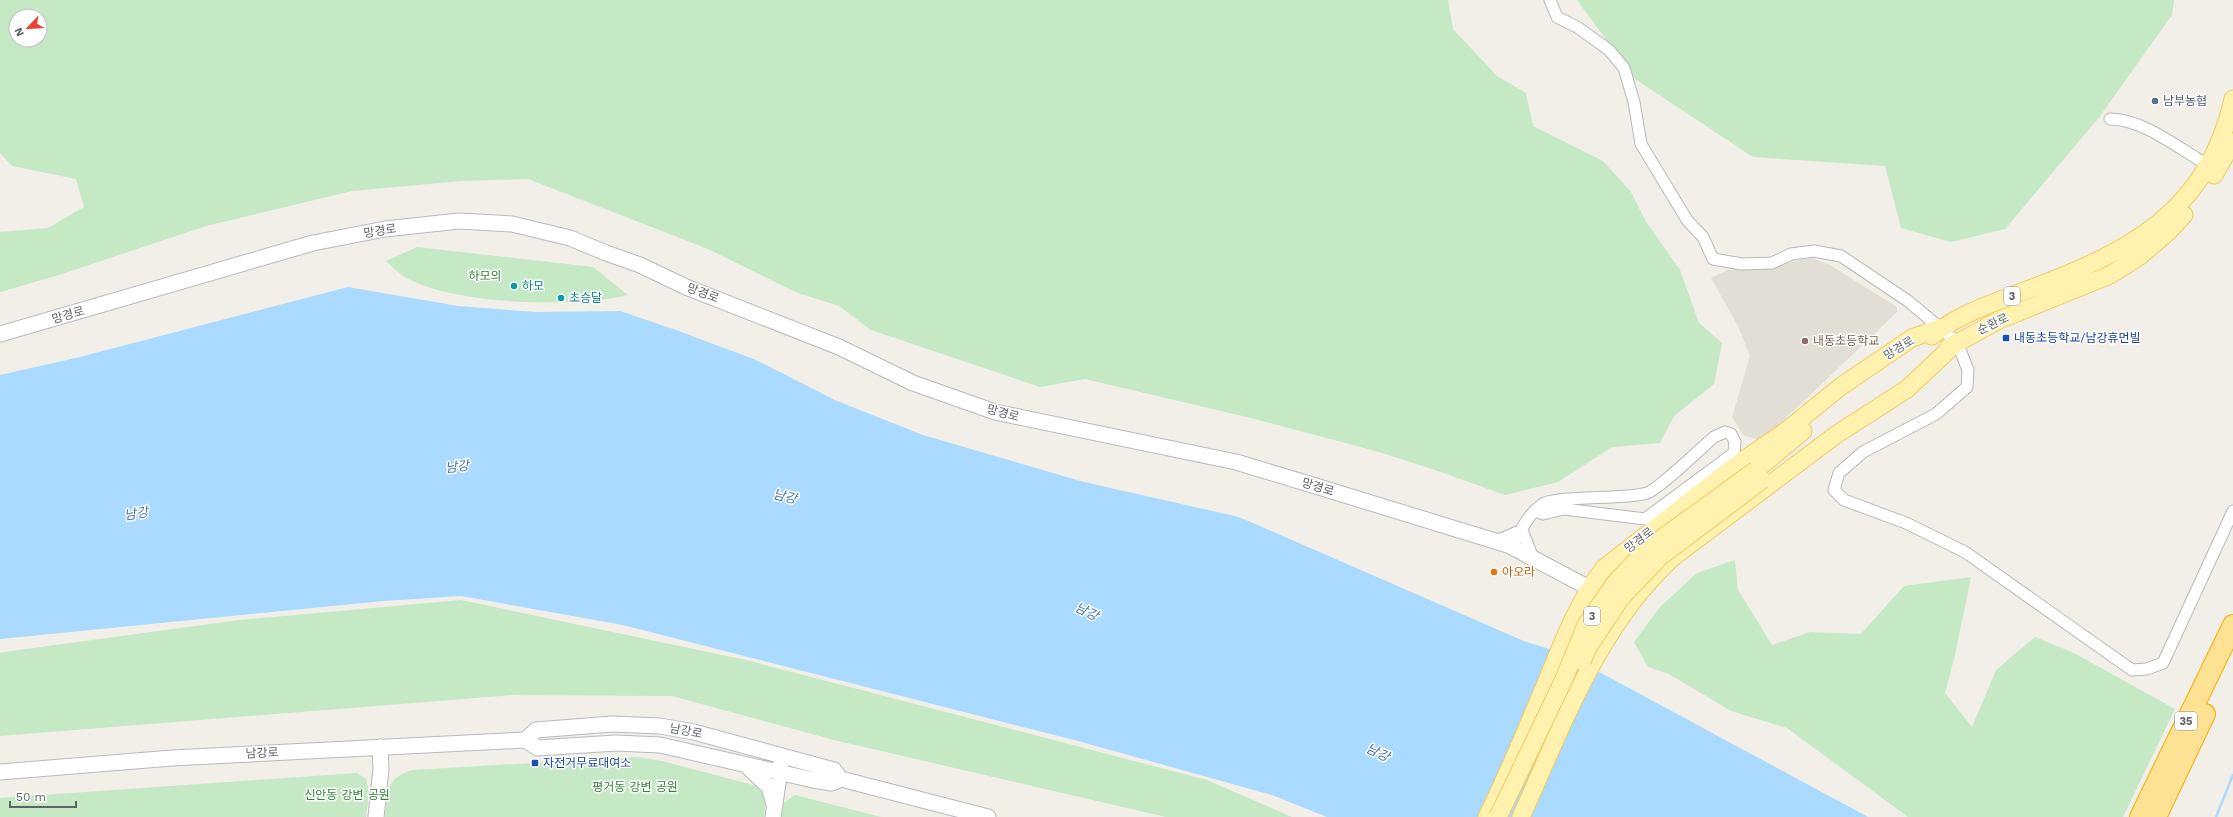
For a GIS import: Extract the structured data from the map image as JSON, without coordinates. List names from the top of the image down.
{
  "streets": {
    "highway": ["35"],
    "main road": ["망경로", "3", "순환로"],
    "street": ["남강로"]
  },
  "crossings": [
    ["망경로", "순환로"],
    ["3", "순환로"]
  ],
  "water": ["남강"],
  "parks": ["하모의", "평거동 강변 공원", "신안동 강변 공원"],
  "places": {
    "other": [
      "남부농협",
      "하모",
      "초승달",
      "내동초등학교",
      "아오라"
    ],
    "transit": ["내동초등학교/남강휴먼빌", "자전거무료대여소"]
  },
  "scale_bar": "50 m",
  "north": "bottom left"
}
